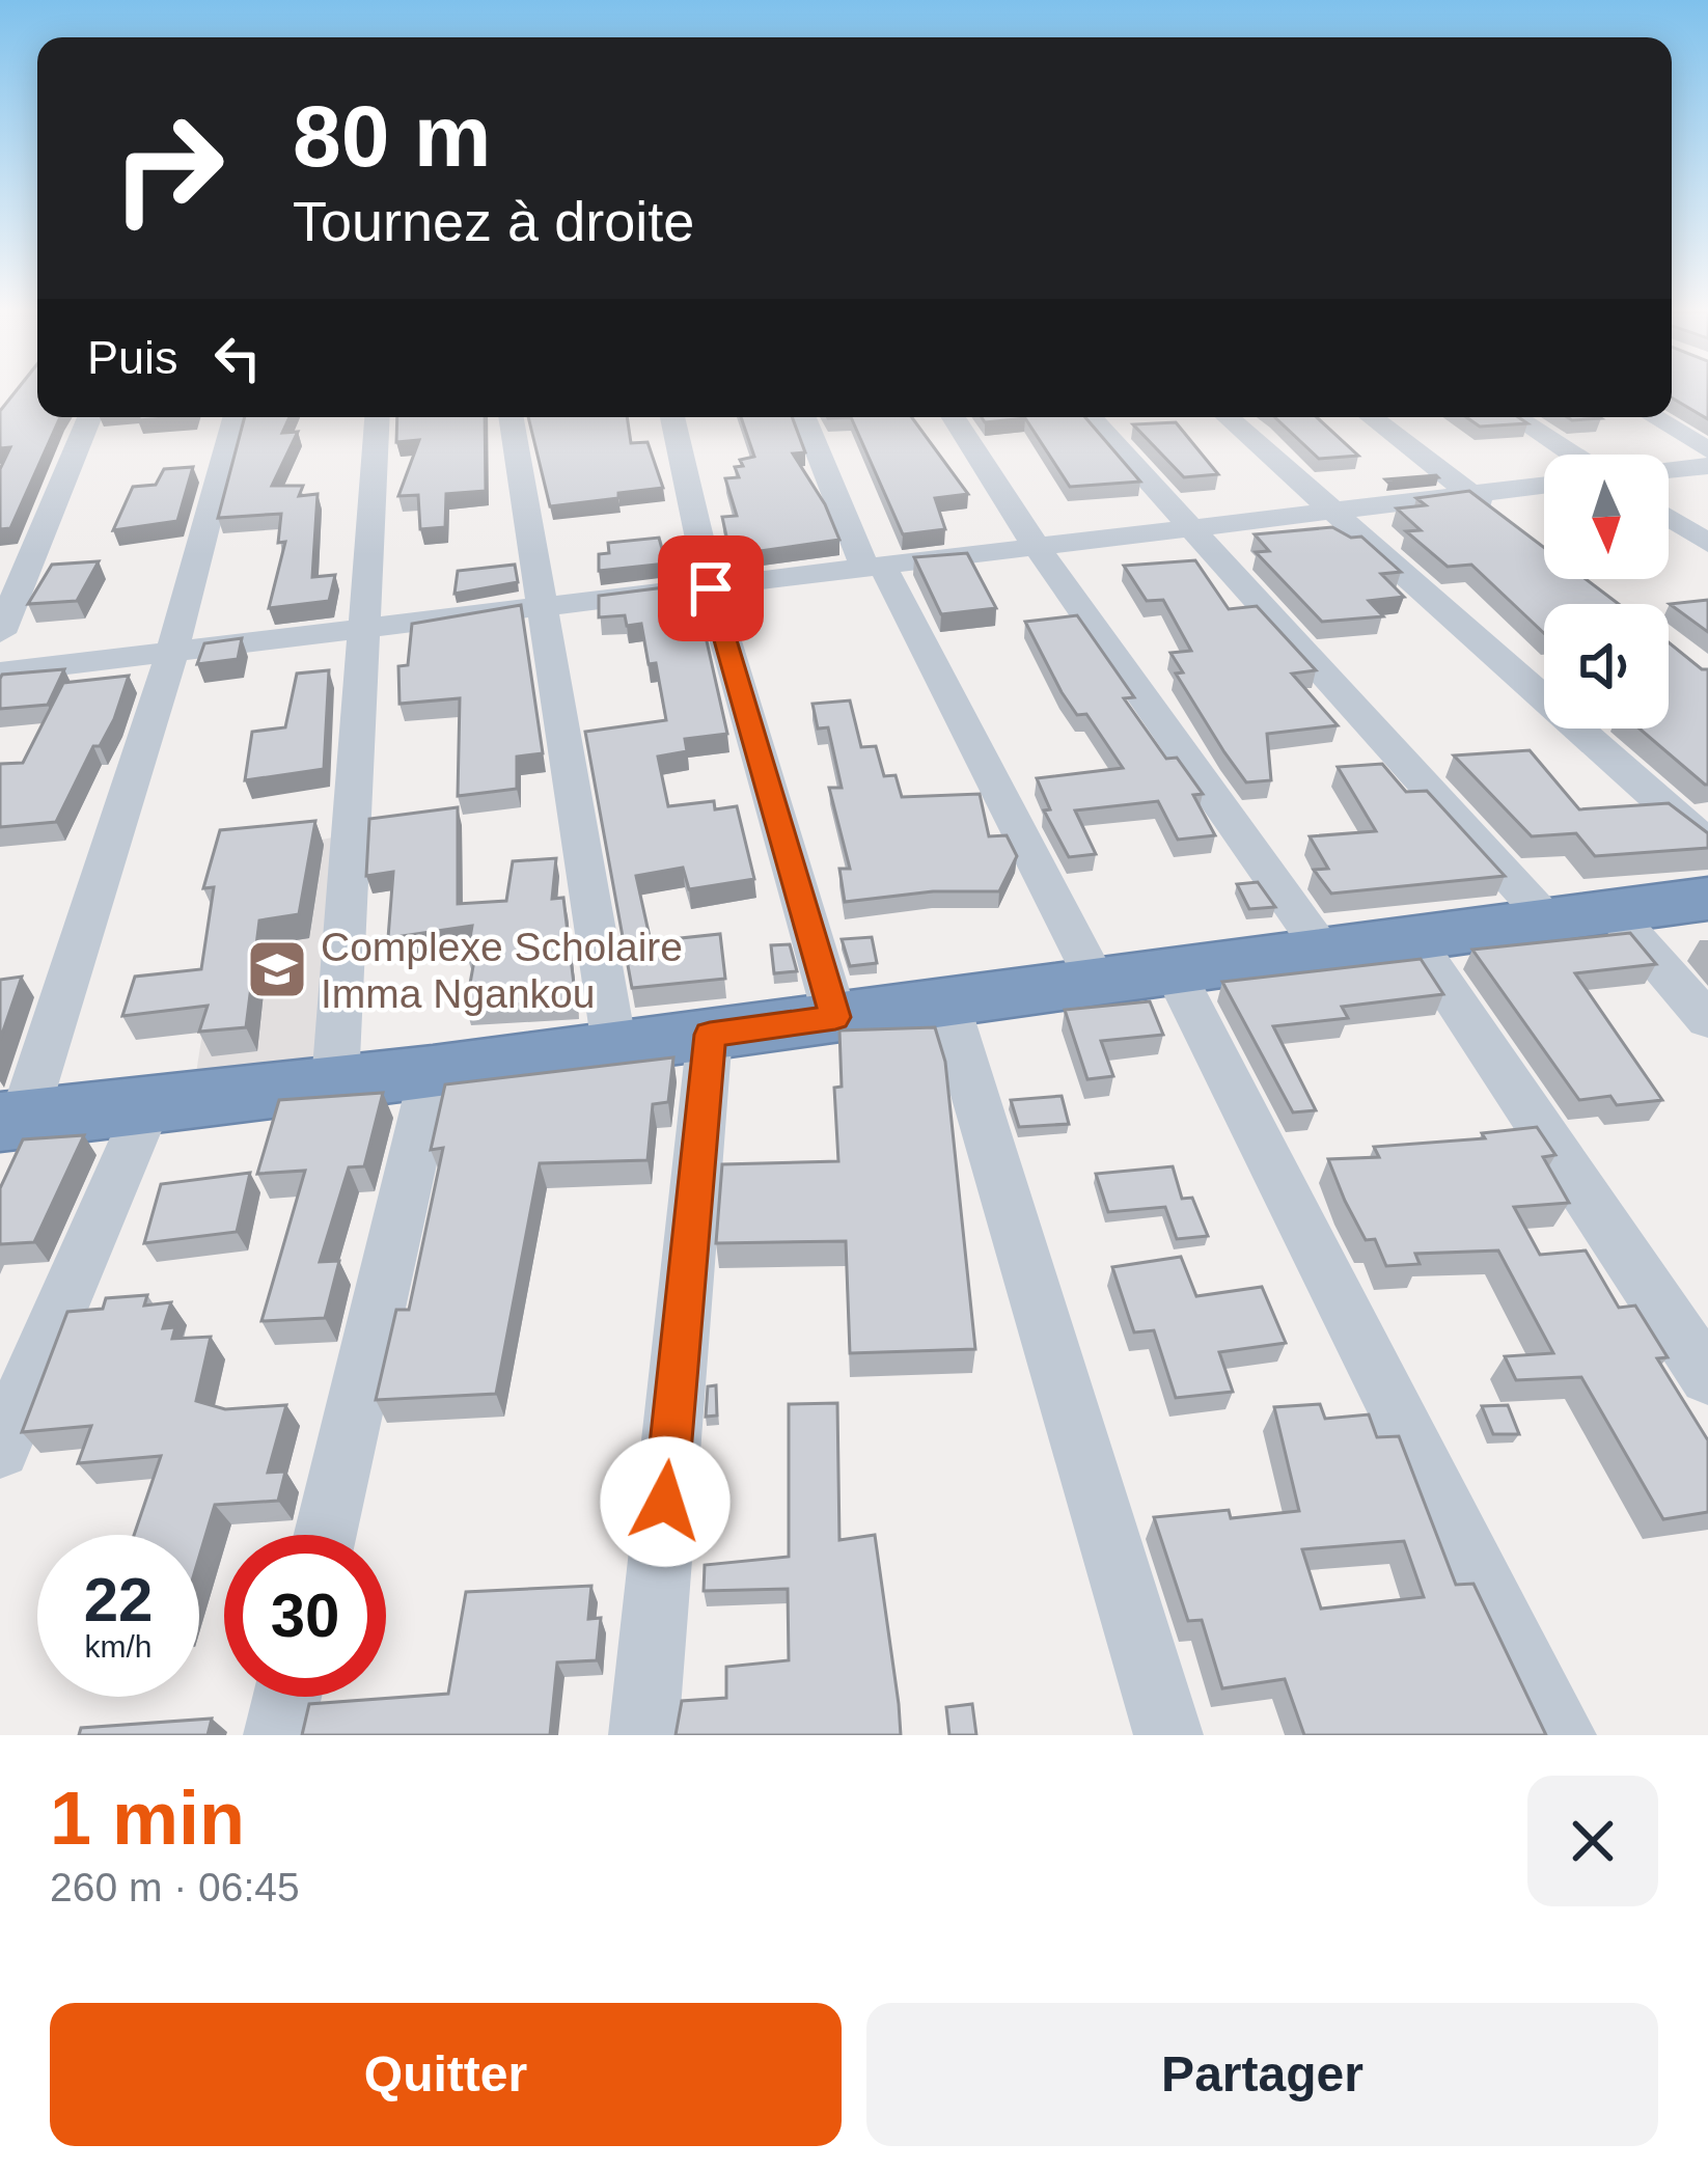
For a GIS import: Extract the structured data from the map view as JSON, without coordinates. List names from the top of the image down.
{
  "places": {
    "school or university": ["Complexe Scholaire Imma Ngankou"]
  },
  "north": "bottom",
  "page": {
    "turn": ["80 m", "Tournez à droite"],
    "then": "Puis",
    "speed": "22 km/h",
    "limit": "30",
    "heading": ["1 min", "260 m · 06:45"],
    "buttons": ["Quitter", "Partager"]
  }
}
